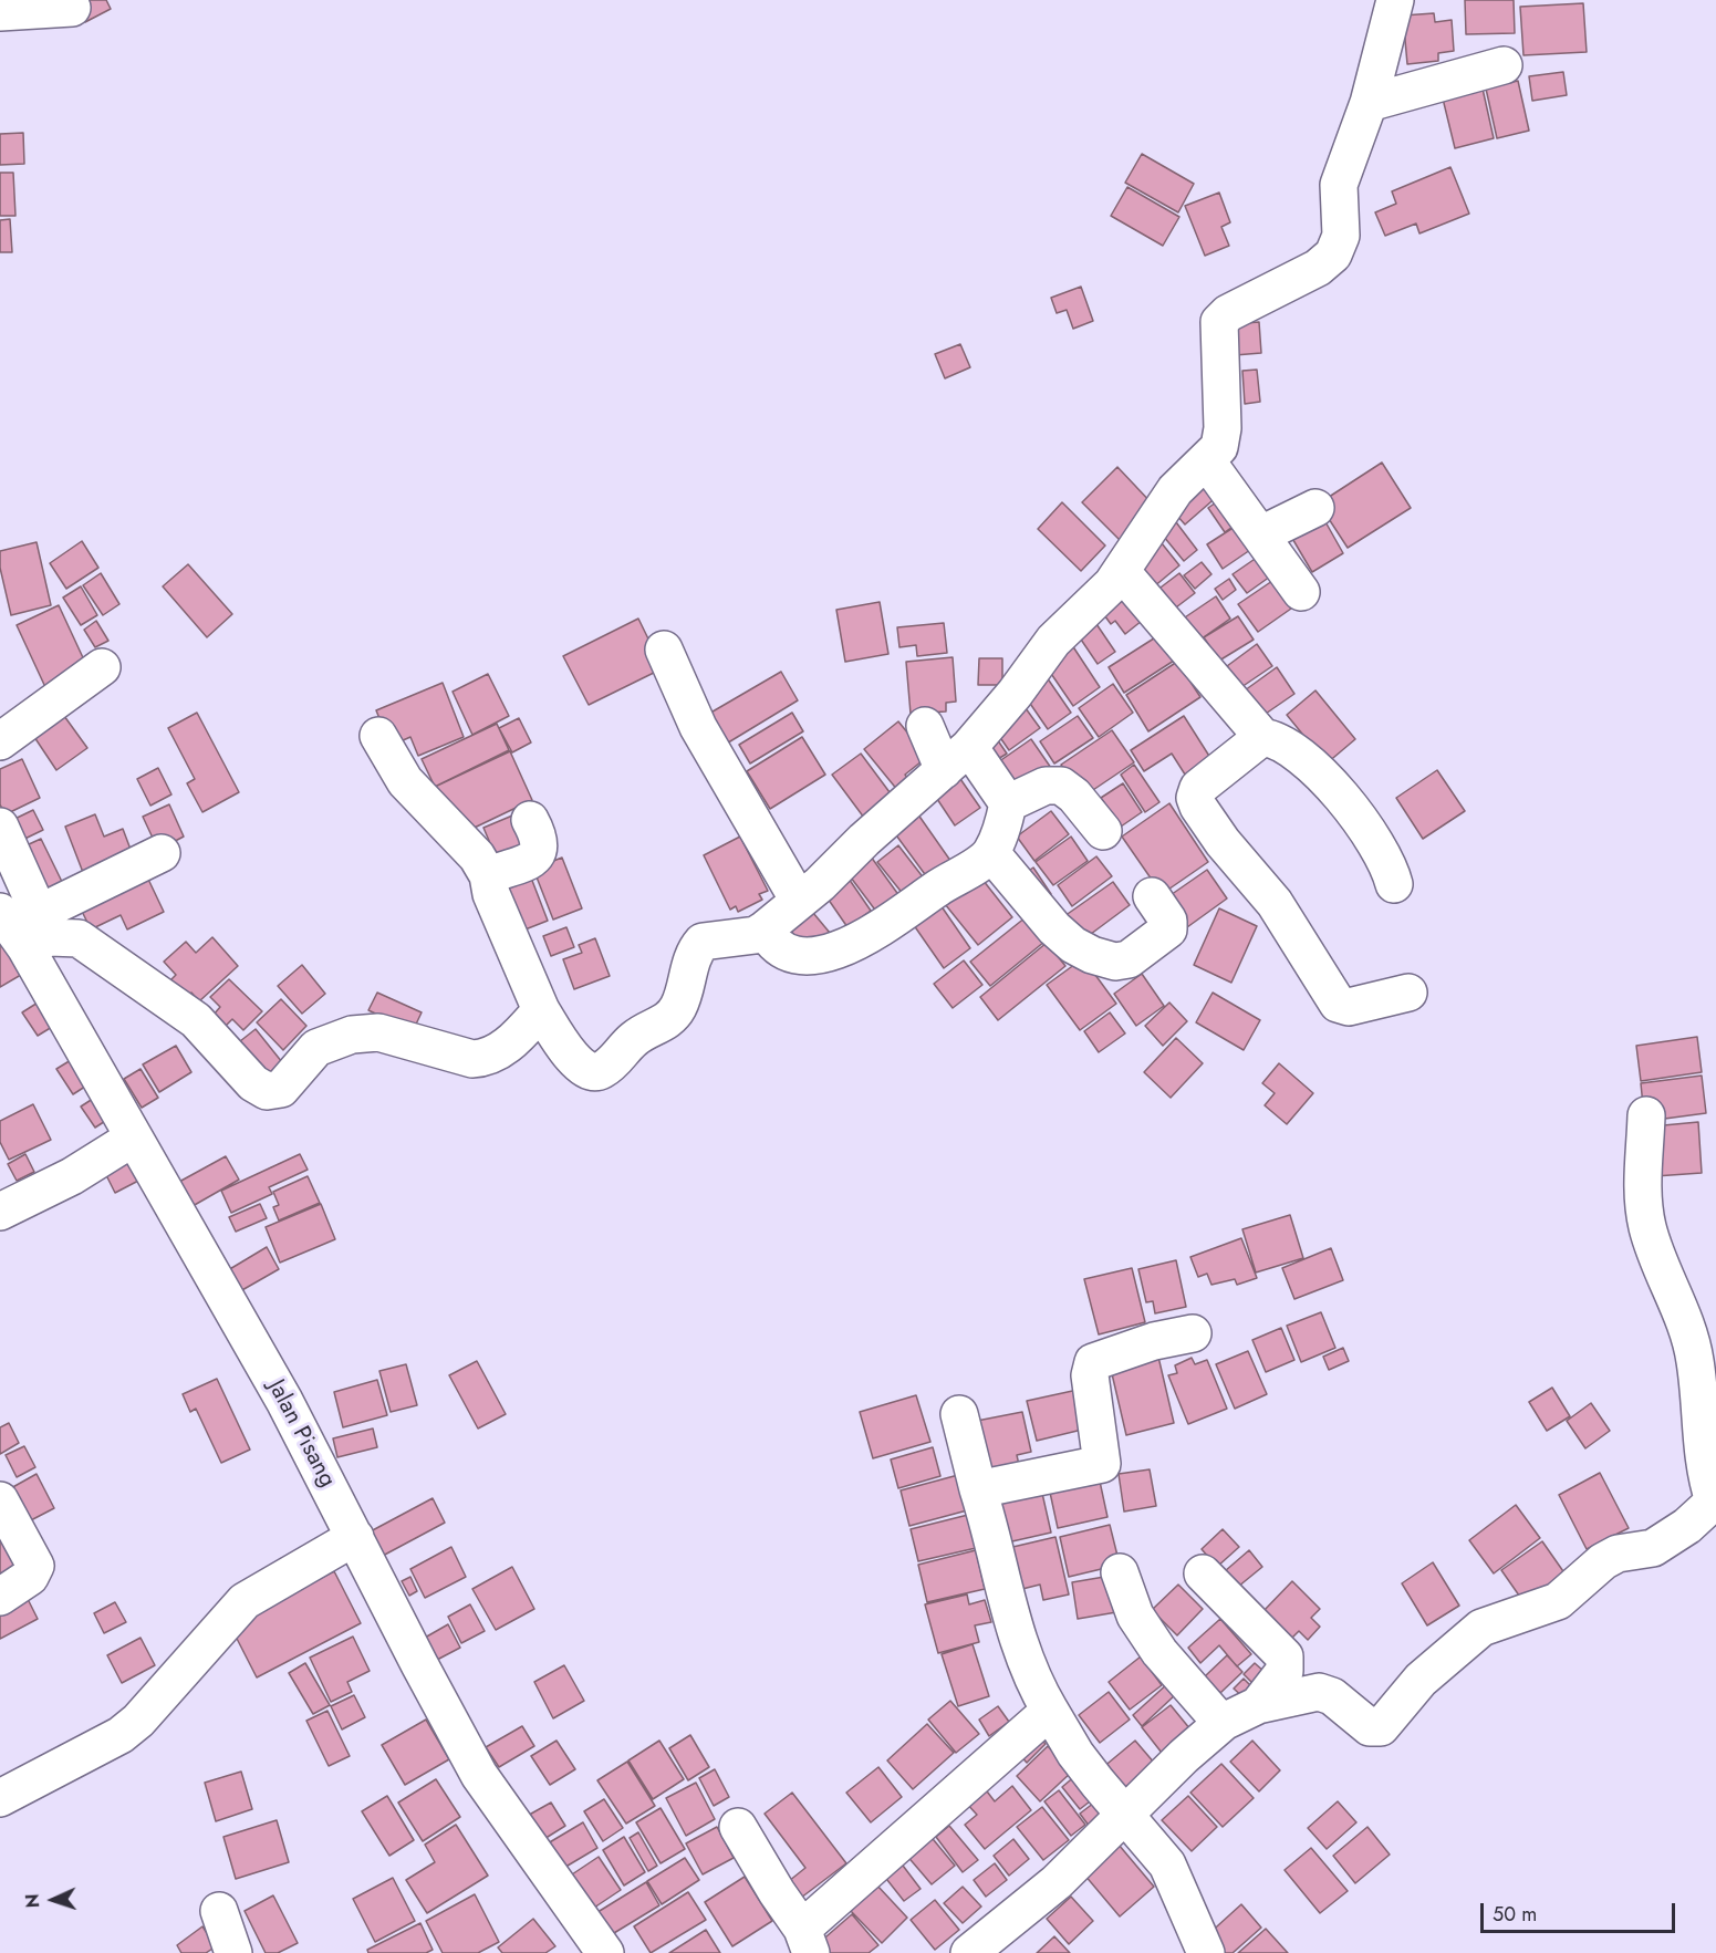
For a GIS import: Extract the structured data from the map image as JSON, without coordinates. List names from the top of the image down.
{
  "streets": {
    "street": ["Jalan Pisang"]
  },
  "scale_bar": "50 m",
  "north": "left"
}
